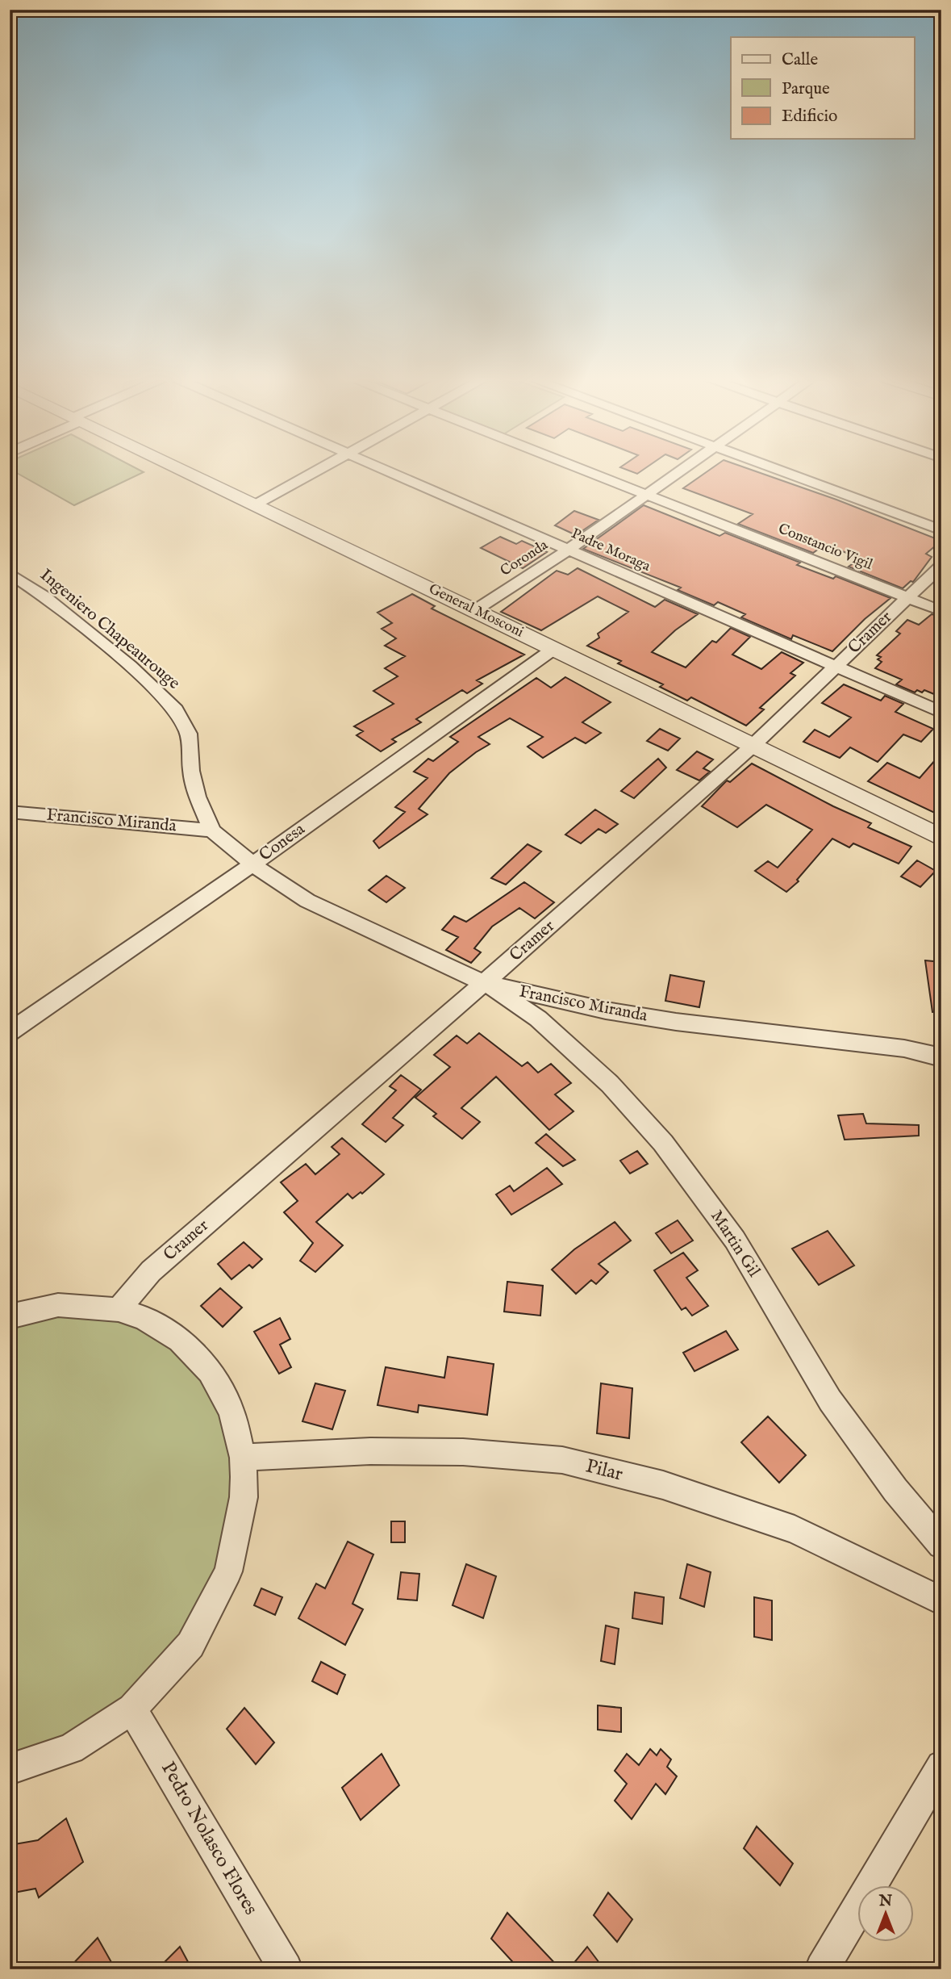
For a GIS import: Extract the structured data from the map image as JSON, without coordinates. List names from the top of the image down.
{
  "streets": {
    "street": [
      "Constancio Vigil",
      "Padre Moraga",
      "Coronda",
      "General Mosconi",
      "Ingeniero Chapeaurouge",
      "Cramer",
      "Francisco Miranda",
      "Conesa",
      "Martin Gil",
      "Pilar",
      "Pedro Nolasco Flores"
    ]
  },
  "crossings": [
    ["Constancio Vigil", "Coronda"],
    ["Constancio Vigil", "Cramer"],
    ["Padre Moraga", "Coronda"],
    ["Padre Moraga", "Cramer"],
    ["Coronda", "General Mosconi"],
    ["General Mosconi", "Cramer"],
    ["General Mosconi", "Conesa"],
    ["Ingeniero Chapeaurouge", "Francisco Miranda"],
    ["Ingeniero Chapeaurouge", "Conesa"],
    ["Cramer", "Francisco Miranda"],
    ["Cramer", "Martin Gil"],
    ["Francisco Miranda", "Conesa"],
    ["Francisco Miranda", "Martin Gil"]
  ],
  "legend": ["Calle", "Parque", "Edificio"],
  "north": "top"
}
